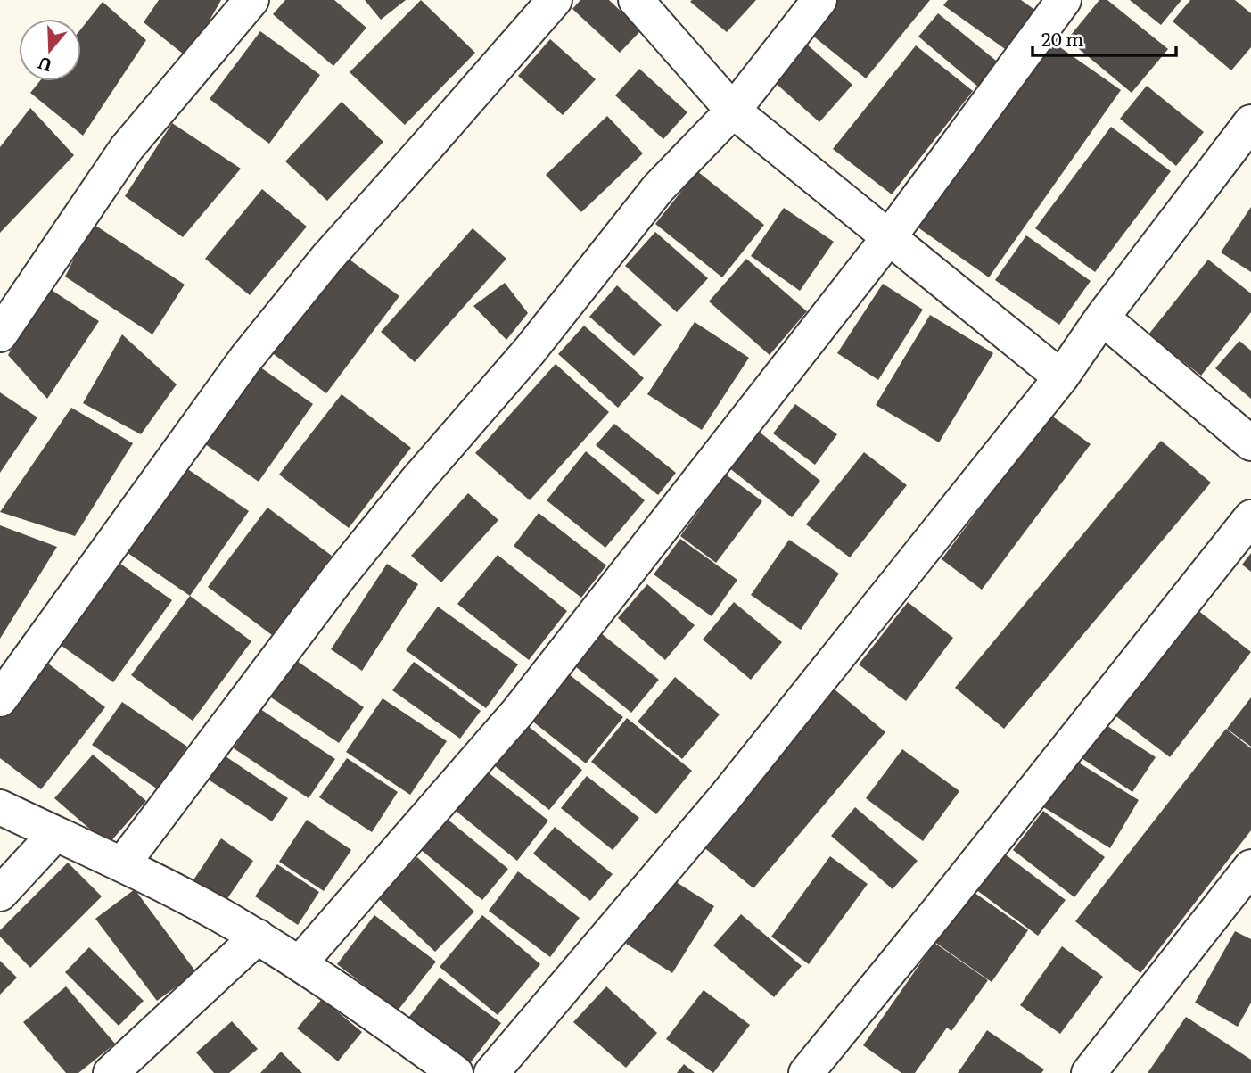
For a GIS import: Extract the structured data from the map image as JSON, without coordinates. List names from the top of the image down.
{
  "scale_bar": "20 m",
  "north": "bottom"
}
